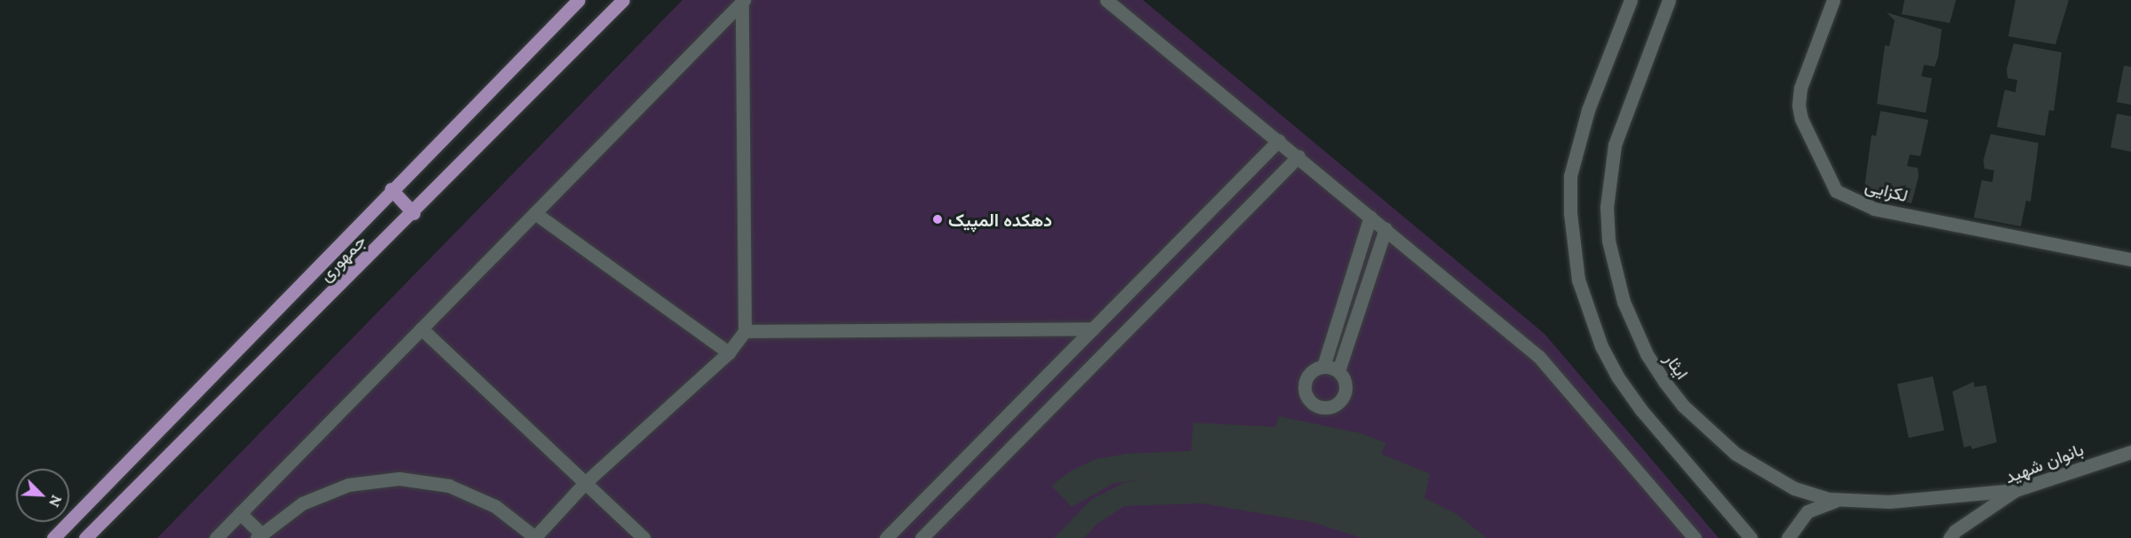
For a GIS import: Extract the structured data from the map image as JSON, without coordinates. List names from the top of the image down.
{
  "streets": {
    "main road": ["جمهوری"],
    "street": ["لکزایی", "ایثار", "بانوان شهید"]
  },
  "crossings": [
    ["ایثار", "بانوان شهید"]
  ],
  "places": ["دهکده المپیک"],
  "north": "bottom right"
}
